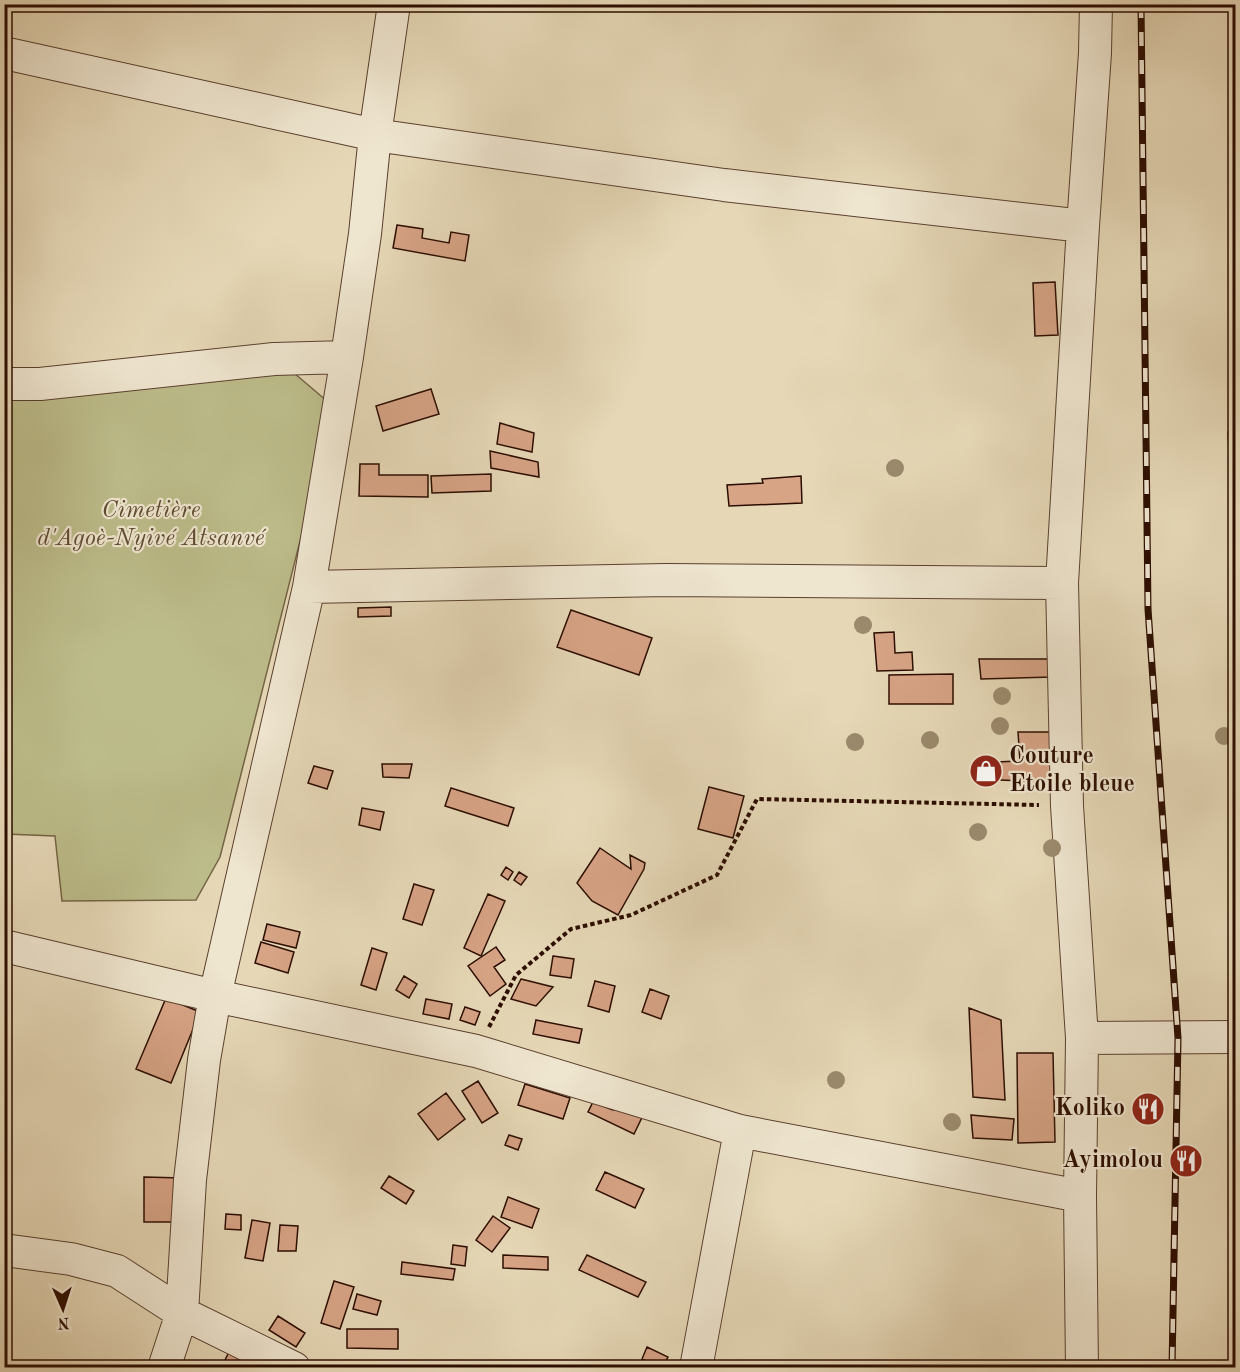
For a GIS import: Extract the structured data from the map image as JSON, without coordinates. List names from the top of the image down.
{
  "parks": ["Cimetière d'Agoè-Nyivé Atsanvé"],
  "places": {
    "shop": ["Couture Etoile bleue"],
    "restaurant": ["Koliko", "Ayimolou"]
  },
  "north": "bottom"
}
